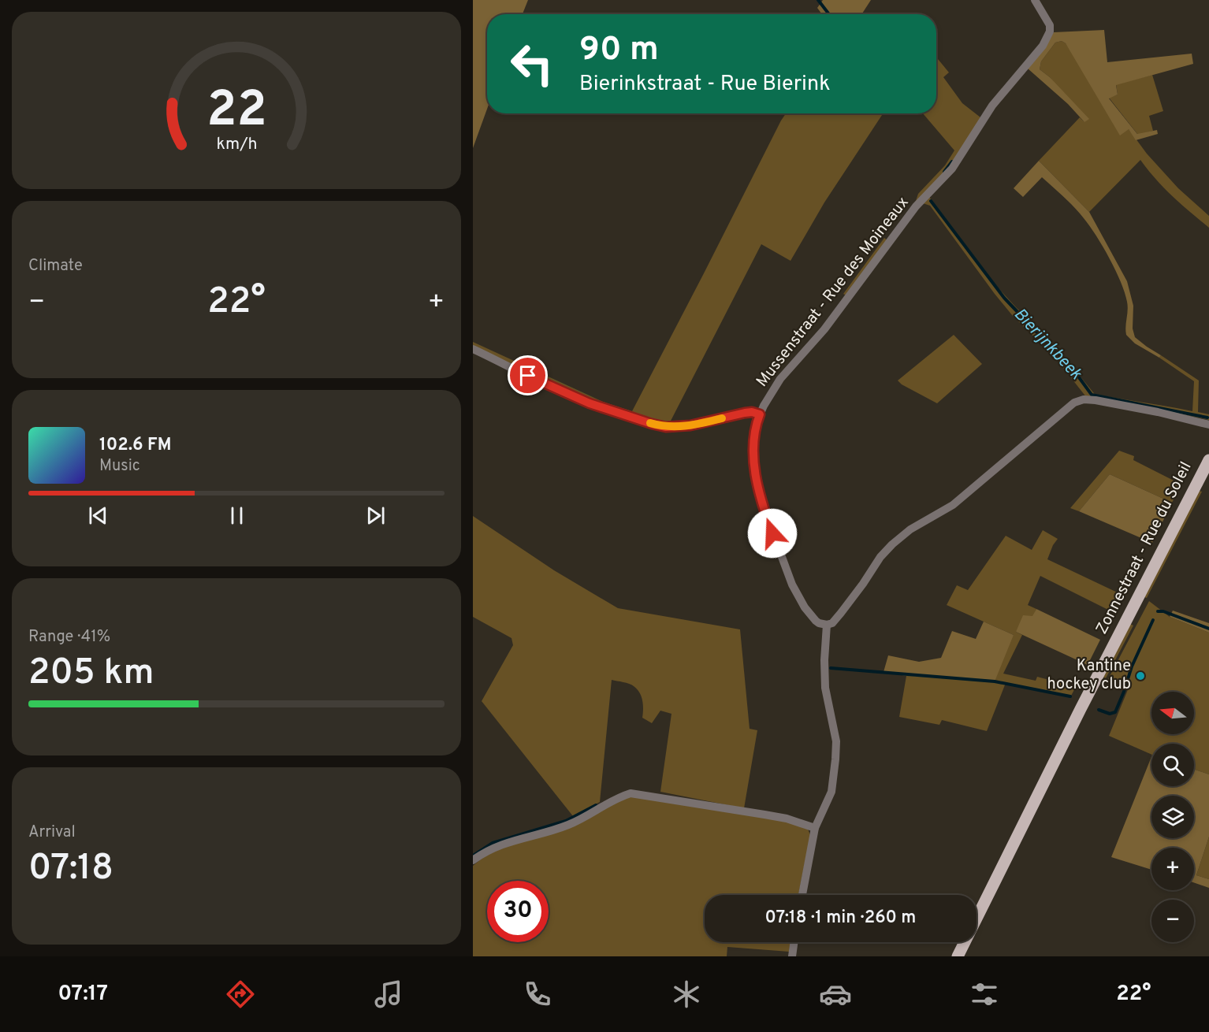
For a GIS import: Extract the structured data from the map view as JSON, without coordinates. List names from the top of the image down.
{
  "streets": {
    "main road": ["Zonnestraat - Rue du Soleil"],
    "street": ["Mussenstraat - Rue des Moineaux"]
  },
  "water": ["Bierijnkbeek"],
  "places": ["Kantine hockey club"],
  "north": "left",
  "page": {
    "turn": ["90 m", "Bierinkstraat - Rue Bierink"],
    "tile": [
      "Climate",
      ["Range · 41%", "205 km"],
      ["Arrival", "07:18"]
    ],
    "heat": ["−", "22°", "+"],
    "song": ["102.6 FM", "Music"],
    "map_buttons": ["+", "−"],
    "limit": "30",
    "trip": "07:18 · 1 min · 260 m",
    "tabs": ["07:17", "22°"],
    "gauge": ["22", "km/h"]
  }
}
